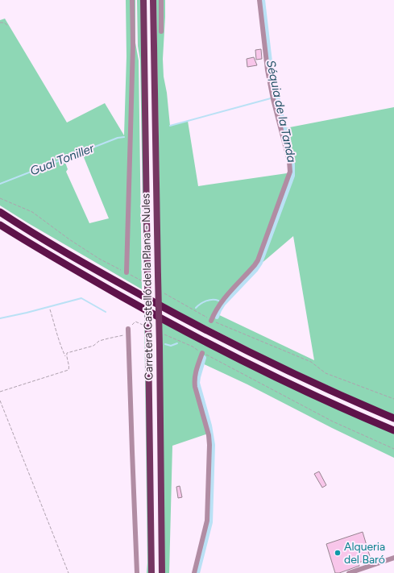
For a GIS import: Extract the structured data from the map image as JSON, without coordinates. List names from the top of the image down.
{
  "streets": {
    "main road": ["Carretera Castelló de la Plana - Nules"]
  },
  "water": ["Séquia de la Tanda", "Gual Toniller"],
  "places": ["Alqueria del Baró"]
}
